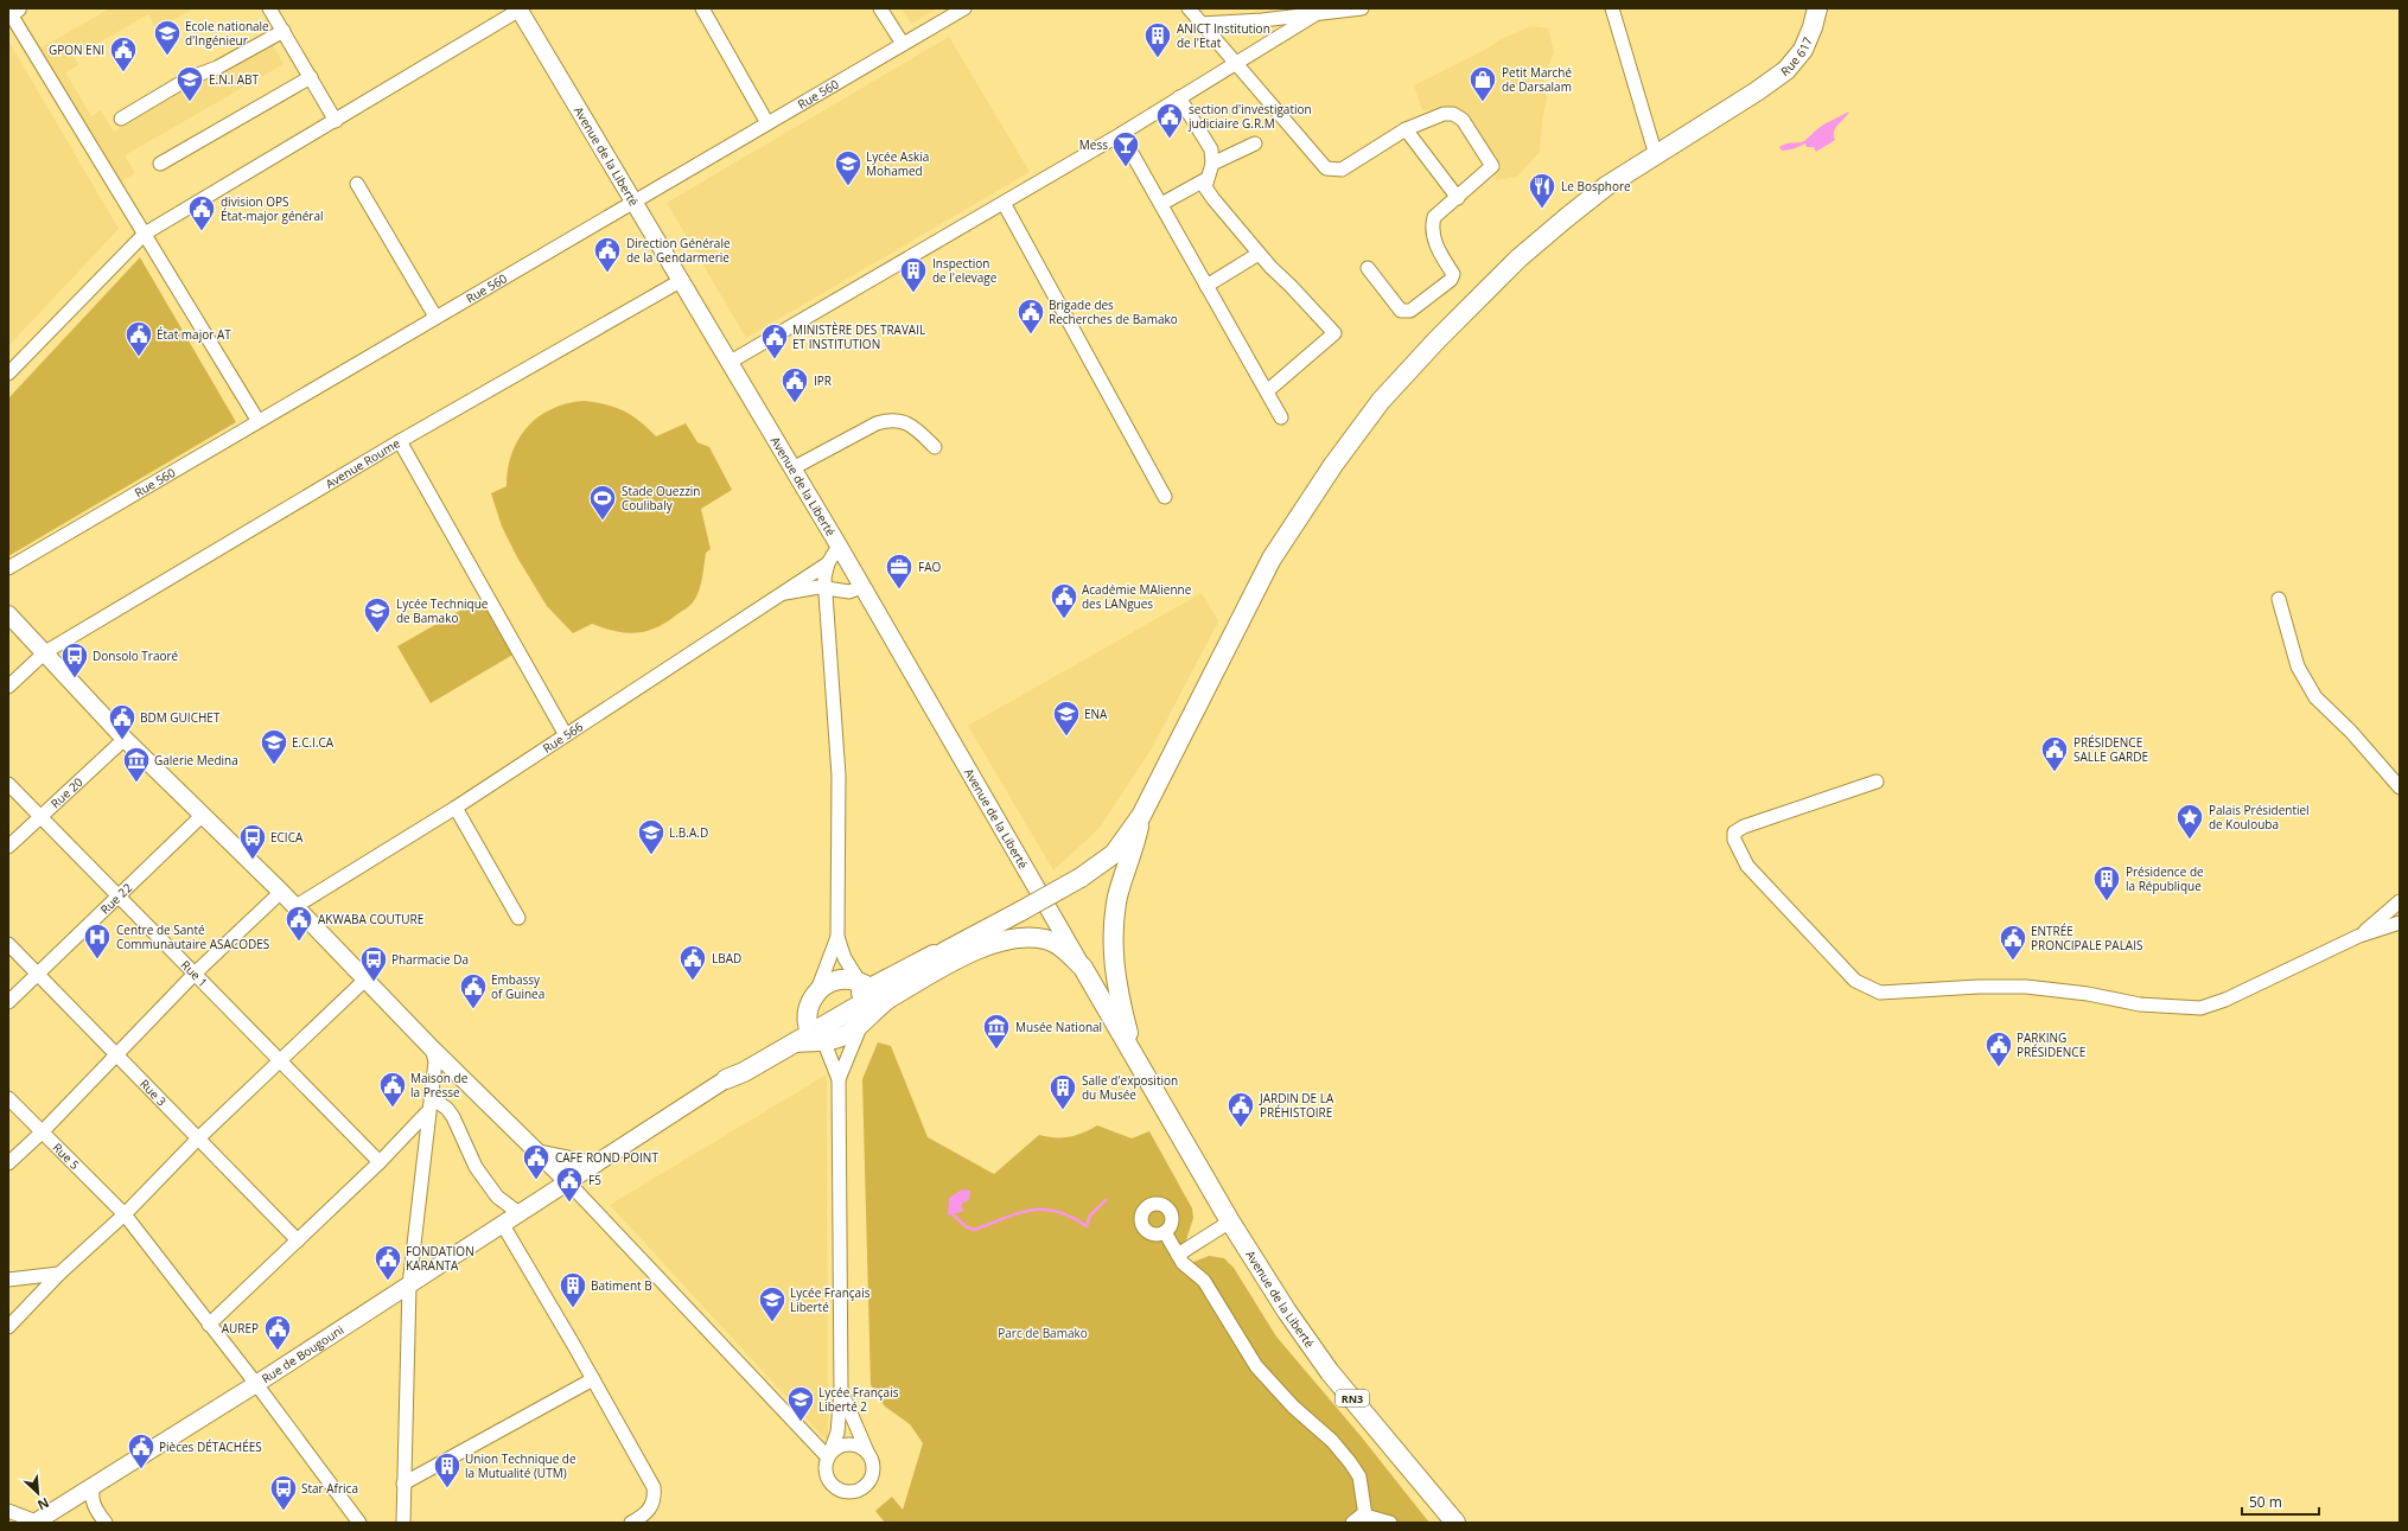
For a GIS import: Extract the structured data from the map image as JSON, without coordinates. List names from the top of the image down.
{
  "streets": {
    "highway": ["Rue 617", "Avenue de la Liberté", "RN3"],
    "main road": ["Rue de Bougouni"],
    "street": [
      "Rue 560",
      "Avenue Roume",
      "Rue 566",
      "Rue 20",
      "Rue 22",
      "Rue 1",
      "Rue 3",
      "Rue 5"
    ]
  },
  "crossings": [
    ["Rue 560", "Avenue de la Liberté"],
    ["Avenue de la Liberté", "Avenue Roume"],
    ["Rue 20", "Rue 1"],
    ["Rue 22", "Rue 1"],
    ["Rue 22", "Rue 3"],
    ["Rue 5", "Rue de Bougouni"]
  ],
  "parks": ["Parc de Bamako"],
  "places": {
    "school or university": [
      "Ecole nationale d'Ingénieur",
      "E.N.I ABT",
      "Lycée Askia Mohamed",
      "Lycée Technique de Bamako",
      "ENA",
      "E.C.I.CA",
      "L.B.A.D",
      "Lycée Français Liberté",
      "Lycée Français Liberté 2"
    ],
    "building": [
      "ANICT Institution de l'Etat",
      "Inspection de l'elevage",
      "Présidence de la République",
      "Salle d'exposition du Musée",
      "Batiment B",
      "Union Technique de la Mutualité (UTM)"
    ],
    "public building": [
      "GPON ENI",
      "section d'investigation judiciaire G.R.M",
      "division OPS État-major général",
      "Direction Générale de la Gendarmerie",
      "Brigade des Recherches de Bamako",
      "État major AT",
      "MINISTÈRE DES TRAVAIL ET INSTITUTION",
      "IPR",
      "Académie MAlienne des LANgues",
      "BDM GUICHET",
      "PRÉSIDENCE SALLE GARDE",
      "AKWABA COUTURE",
      "ENTRÉE PRONCIPALE PALAIS",
      "LBAD",
      "Embassy of Guinea",
      "PARKING PRÉSIDENCE",
      "Maison de la Presse",
      "JARDIN DE LA PRÉHISTOIRE",
      "CAFE ROND POINT",
      "F5",
      "FONDATION KARANTA",
      "AUREP",
      "Pièces DÉTACHÉES"
    ],
    "shop": ["Petit Marché de Darsalam"],
    "bar": ["Mess"],
    "restaurant": ["Le Bosphore"],
    "sports": ["Stade Ouezzin Coulibaly"],
    "office": ["FAO"],
    "bus stop": [
      "Donsolo Traoré",
      "ECICA",
      "Pharmacie Da",
      "Star Africa"
    ],
    "museum": ["Galerie Medina", "Musée National"],
    "place": ["Palais Présidentiel de Koulouba"],
    "hospital": ["Centre de Santé Communautaire ASACODES"]
  },
  "scale_bar": "50 m",
  "north": "bottom right"
}
